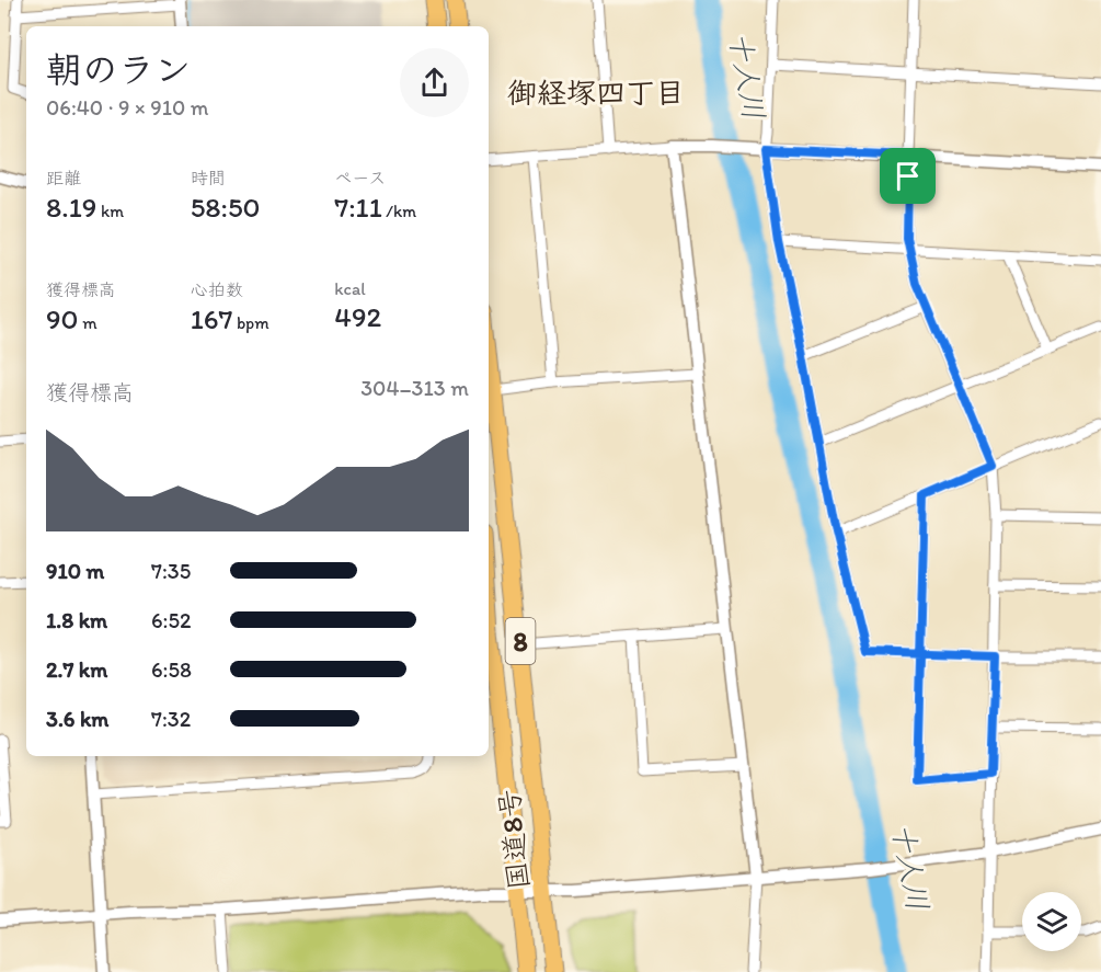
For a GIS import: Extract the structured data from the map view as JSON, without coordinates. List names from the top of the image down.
{
  "streets": {
    "highway": ["8", "国道8号"]
  },
  "districts": ["御経塚四丁目"],
  "water": ["十人川"],
  "page": {
    "heading": ["朝のラン", "06:40 · 9 × 910 m"],
    "stats": [
      ["距離", "8.19 km"],
      ["時間", "58:50"],
      ["ペース", "7:11 /km"],
      ["獲得標高", "90 m"],
      ["心拍数", "167 bpm"],
      ["kcal", "492"]
    ],
    "chart": ["獲得標高", "304–313 m"],
    "list": [
      {
        "name": "910 m",
        "note": "7:35"
      },
      {
        "name": "1.8 km",
        "note": "6:52"
      },
      {
        "name": "2.7 km",
        "note": "6:58"
      },
      {
        "name": "3.6 km",
        "note": "7:32"
      }
    ]
  }
}
